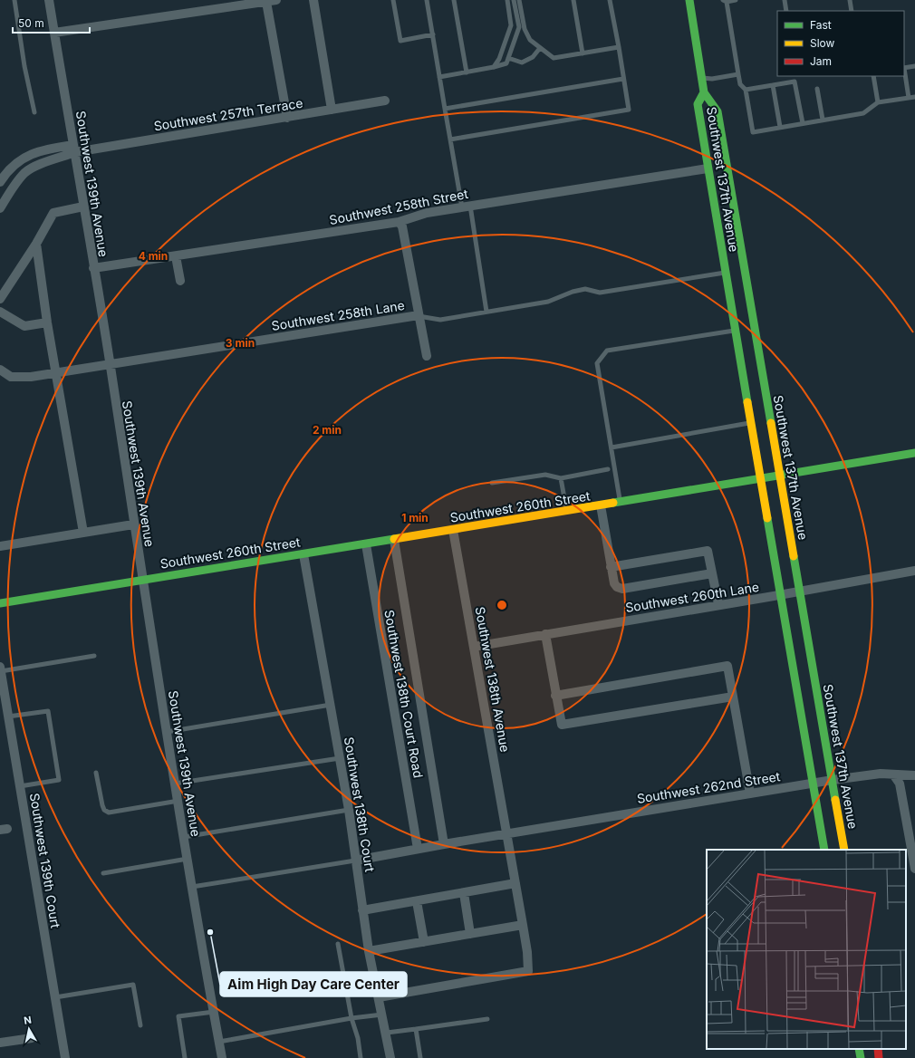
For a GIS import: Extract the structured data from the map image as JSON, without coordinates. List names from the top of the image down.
{
  "streets": {
    "main road": ["Southwest 137th Avenue", "Southwest 260th Street"],
    "street": [
      "Southwest 257th Terrace",
      "Southwest 139th Avenue",
      "Southwest 258th Street",
      "Southwest 258th Lane",
      "Southwest 260th Lane",
      "Southwest 138th Avenue",
      "Southwest 138th Court Road",
      "Southwest 262nd Street",
      "Southwest 138th Court",
      "Southwest 139th Court"
    ]
  },
  "crossings": [
    ["Southwest 257th Terrace", "Southwest 139th Avenue"],
    ["Southwest 137th Avenue", "Southwest 258th Street"],
    ["Southwest 137th Avenue", "Southwest 260th Street"],
    ["Southwest 137th Avenue", "Southwest 260th Lane"],
    ["Southwest 137th Avenue", "Southwest 262nd Street"],
    ["Southwest 139th Avenue", "Southwest 258th Street"],
    ["Southwest 139th Avenue", "Southwest 258th Lane"],
    ["Southwest 139th Avenue", "Southwest 260th Street"],
    ["Southwest 260th Street", "Southwest 138th Avenue"],
    ["Southwest 260th Street", "Southwest 138th Court Road"],
    ["Southwest 260th Street", "Southwest 138th Court"],
    ["Southwest 260th Lane", "Southwest 138th Avenue"],
    ["Southwest 138th Avenue", "Southwest 262nd Street"],
    ["Southwest 138th Avenue", "Southwest 138th Court"],
    ["Southwest 138th Court Road", "Southwest 262nd Street"],
    ["Southwest 262nd Street", "Southwest 138th Court"]
  ],
  "places": ["Aim High Day Care Center"],
  "legend": ["Fast", "Slow", "Jam"],
  "scale_bar": "50 m",
  "north": "top",
  "rings": [
    "4 min",
    "3 min",
    "2 min",
    "1 min"
  ]
}
